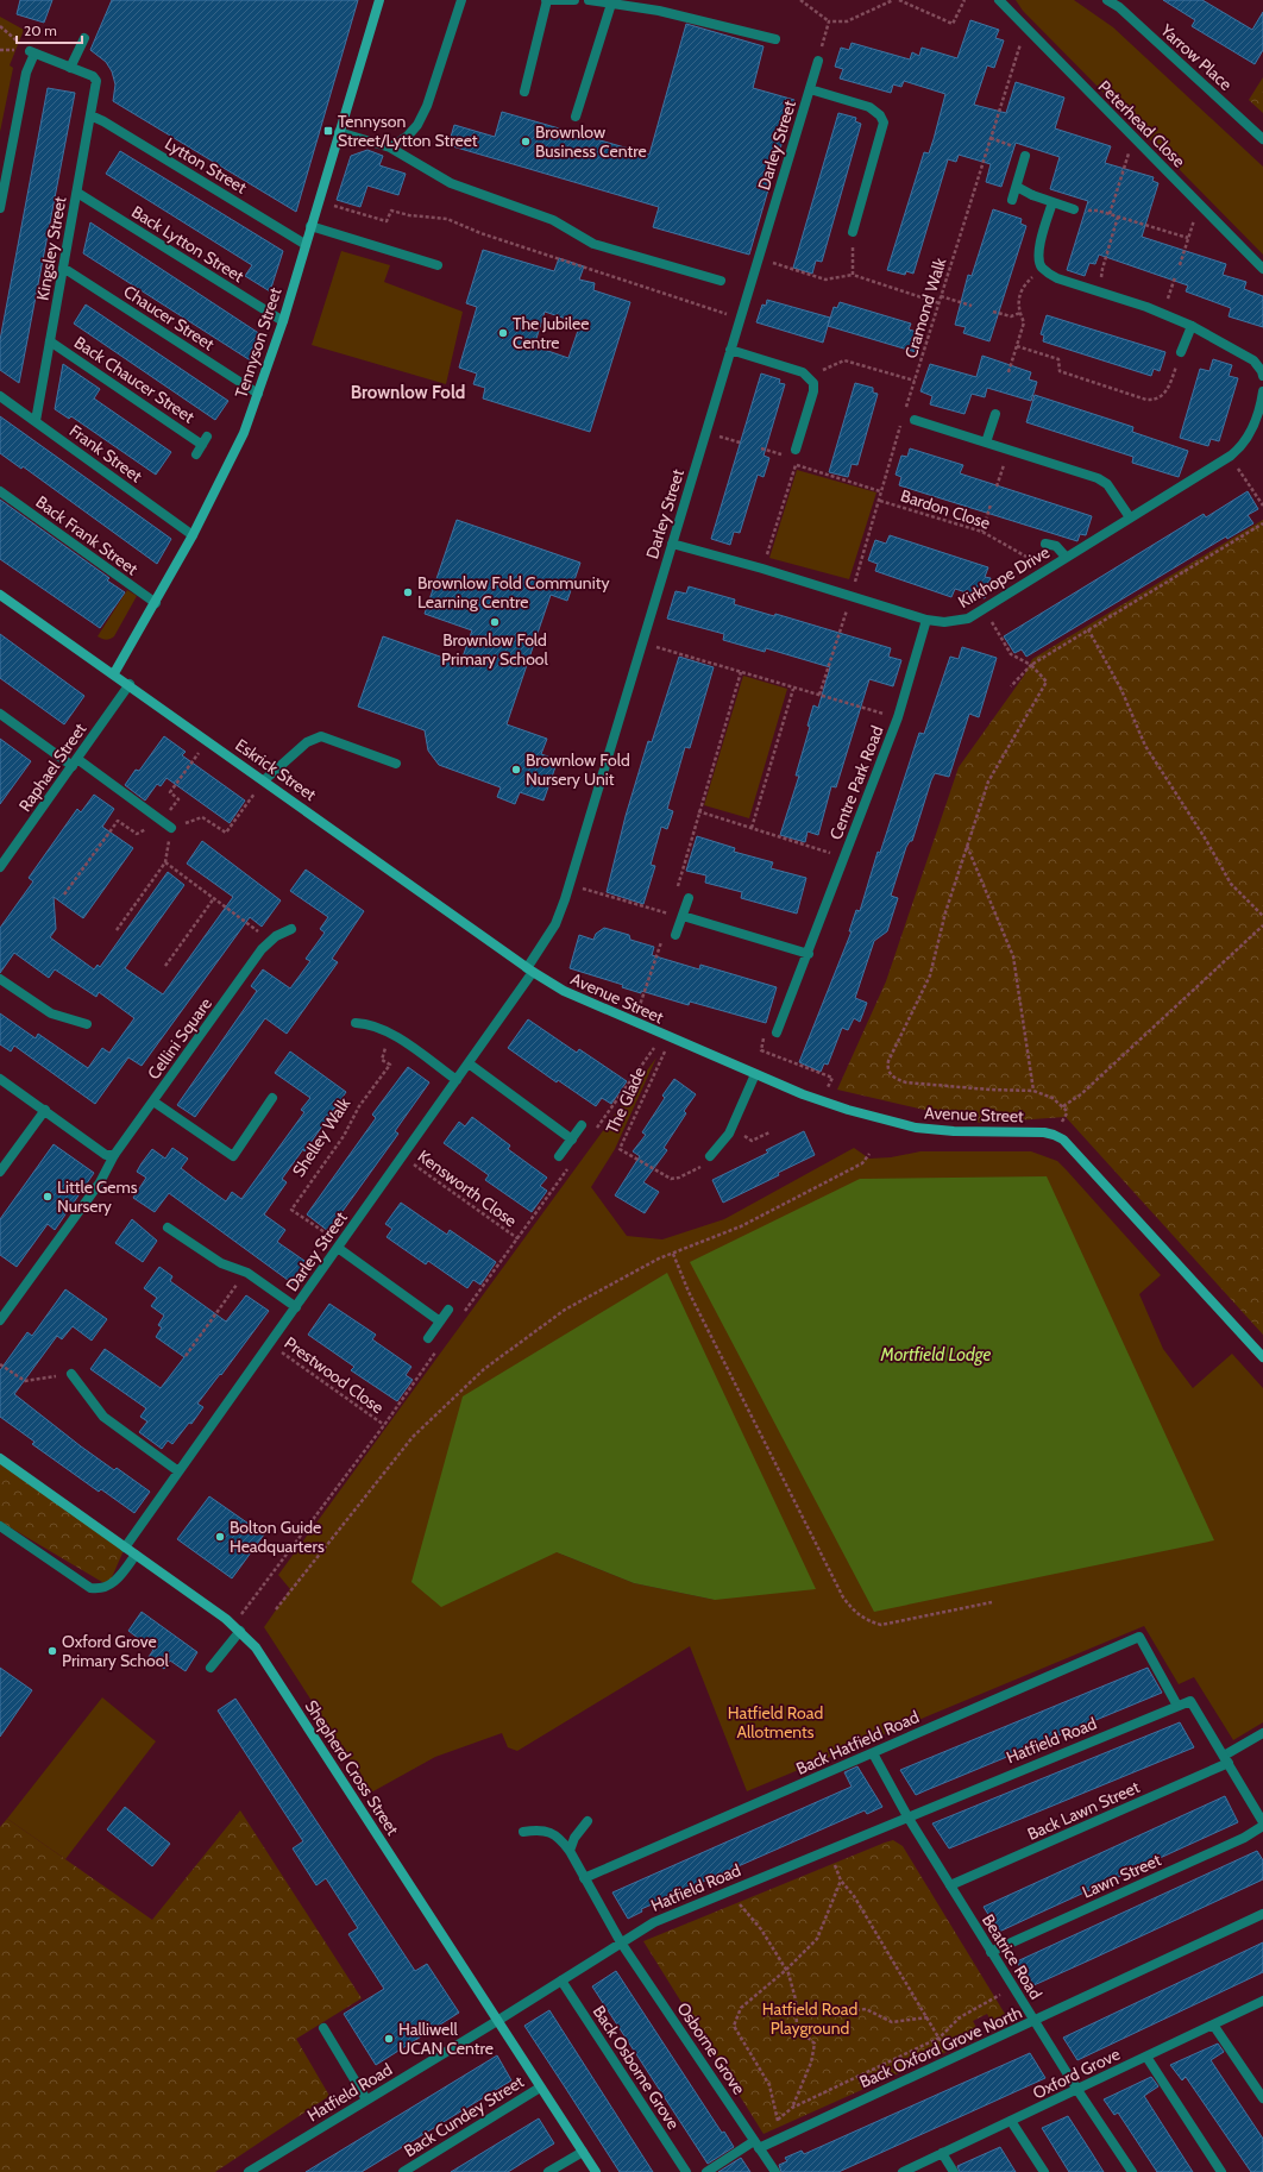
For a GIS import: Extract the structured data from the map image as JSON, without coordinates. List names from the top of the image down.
{
  "streets": {
    "street": [
      "Yarrow Place",
      "Peterhead Close",
      "Darley Street",
      "Lytton Street",
      "Back Lytton Street",
      "Kingsley Street",
      "Chaucer Street",
      "Tennyson Street",
      "Back Chaucer Street",
      "Frank Street",
      "Back Frank Street",
      "Kirkhope Drive",
      "Raphael Street",
      "Eskrick Street",
      "Centre Park Road",
      "Avenue Street",
      "Cellini Square",
      "Hatfield Road",
      "Back Hatfield Road",
      "Shepherd Cross Street",
      "Back Lawn Street",
      "Lawn Street",
      "Beatrice Road",
      "Back Oxford Grove North",
      "Osborne Grove",
      "Back Osborne Grove",
      "Oxford Grove",
      "Back Cundey Street"
    ],
    "path": [
      "Cramond Walk",
      "Bardon Close",
      "The Glade",
      "Shelley Walk",
      "Kensworth Close",
      "Prestwood Close"
    ]
  },
  "crossings": [
    ["Peterhead Close", "Cramond Walk"],
    ["Darley Street", "Kirkhope Drive"],
    ["Darley Street", "Eskrick Street"],
    ["Darley Street", "Avenue Street"],
    ["Darley Street", "Shelley Walk"],
    ["Darley Street", "Kensworth Close"],
    ["Darley Street", "Prestwood Close"],
    ["Darley Street", "Shepherd Cross Street"],
    ["Lytton Street", "Kingsley Street"],
    ["Lytton Street", "Tennyson Street"],
    ["Back Lytton Street", "Kingsley Street"],
    ["Back Lytton Street", "Tennyson Street"],
    ["Kingsley Street", "Chaucer Street"],
    ["Kingsley Street", "Back Chaucer Street"],
    ["Kingsley Street", "Frank Street"],
    ["Chaucer Street", "Tennyson Street"],
    ["Tennyson Street", "Frank Street"],
    ["Tennyson Street", "Back Frank Street"],
    ["Tennyson Street", "Eskrick Street"],
    ["Kirkhope Drive", "Centre Park Road"],
    ["Raphael Street", "Eskrick Street"],
    ["Eskrick Street", "Avenue Street"],
    ["Avenue Street", "The Glade"],
    ["Hatfield Road", "Back Hatfield Road"],
    ["Hatfield Road", "Shepherd Cross Street"],
    ["Hatfield Road", "Back Lawn Street"],
    ["Hatfield Road", "Beatrice Road"],
    ["Hatfield Road", "Osborne Grove"],
    ["Hatfield Road", "Back Osborne Grove"],
    ["Back Hatfield Road", "Beatrice Road"],
    ["Shepherd Cross Street", "Back Cundey Street"],
    ["Back Lawn Street", "Beatrice Road"],
    ["Lawn Street", "Beatrice Road"],
    ["Beatrice Road", "Back Oxford Grove North"],
    ["Beatrice Road", "Oxford Grove"],
    ["Back Oxford Grove North", "Osborne Grove"]
  ],
  "districts": ["Brownlow Fold"],
  "water": ["Mortfield Lodge"],
  "parks": ["Hatfield Road Allotments", "Hatfield Road Playground"],
  "places": {
    "transit": ["Tennyson Street/Lytton Street"],
    "other": [
      "Brownlow Business Centre",
      "The Jubilee Centre",
      "Brownlow Fold Community Learning Centre",
      "Brownlow Fold Primary School",
      "Brownlow Fold Nursery Unit",
      "Little Gems Nursery",
      "Bolton Guide Headquarters",
      "Oxford Grove Primary School",
      "Halliwell UCAN Centre"
    ]
  },
  "scale_bar": "20 m"
}
